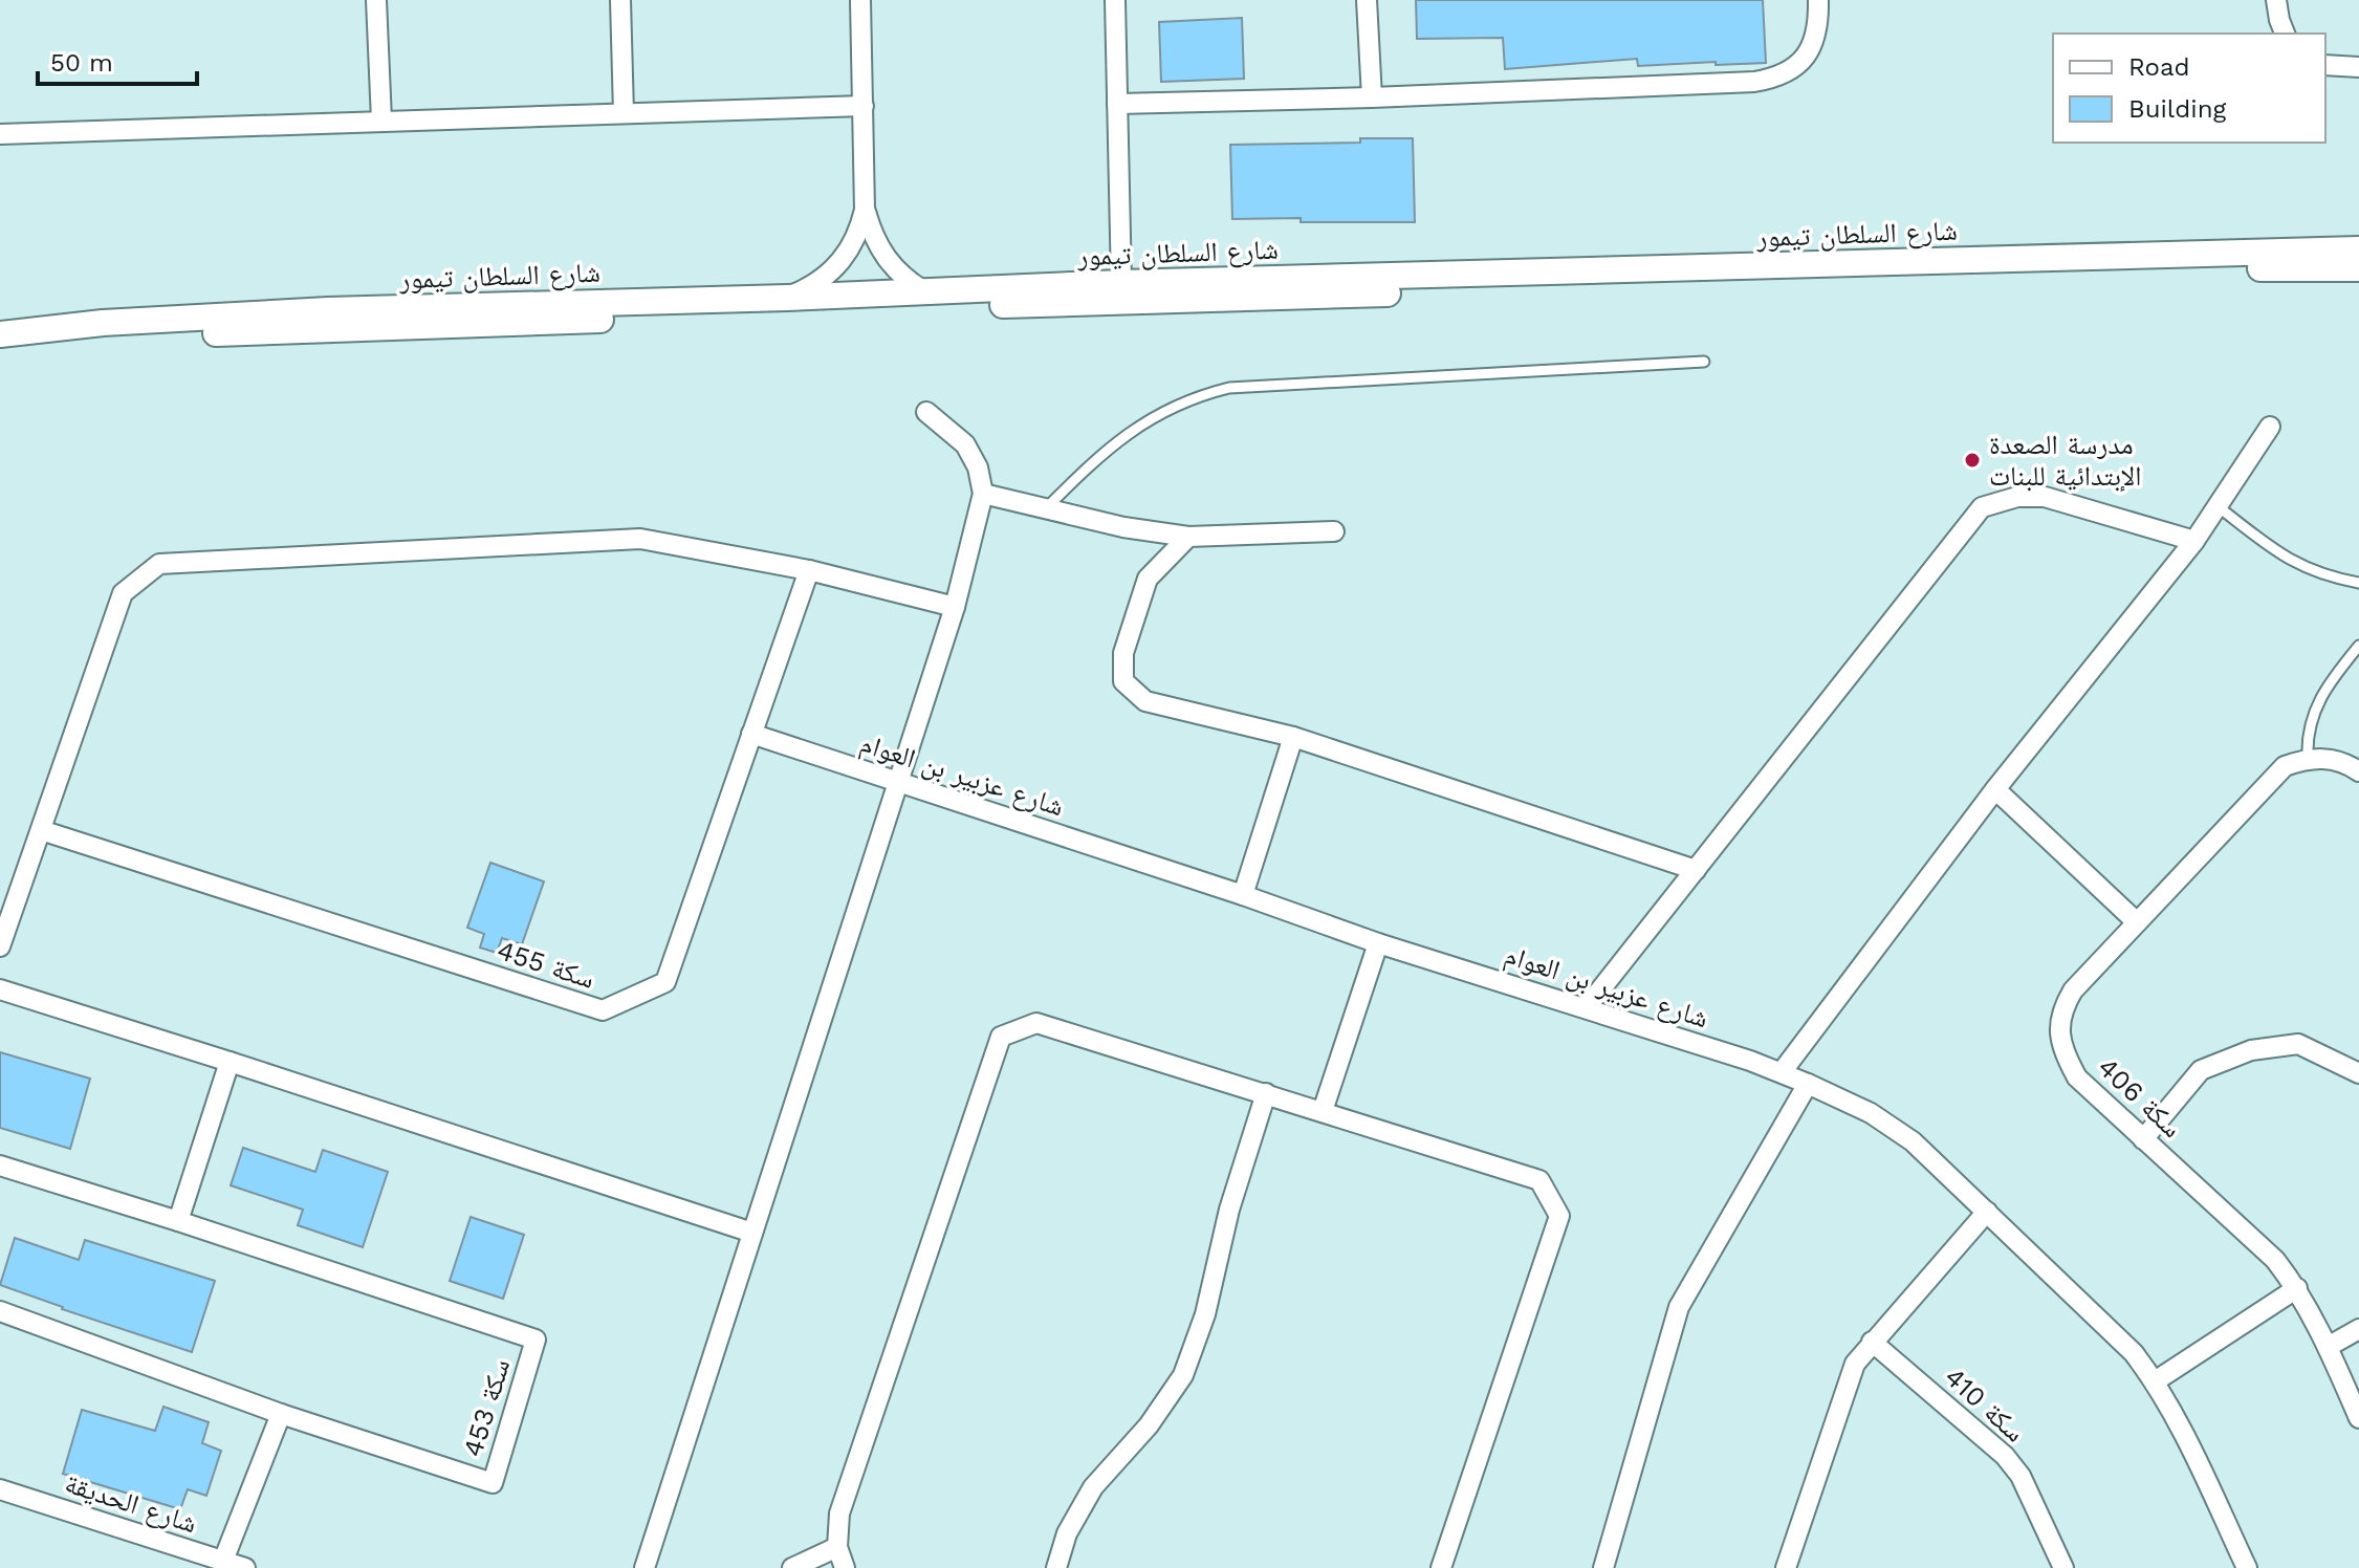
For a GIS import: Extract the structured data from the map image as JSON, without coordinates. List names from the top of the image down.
{
  "streets": {
    "main road": ["شارع السلطان تيمور"],
    "street": [
      "شارع عزبير بن العوام",
      "سكة 455",
      "سكة 406",
      "سكة 410",
      "سكة 453",
      "شارع الحديقة"
    ]
  },
  "crossings": [
    ["شارع عزبير بن العوام", "سكة 455"]
  ],
  "places": ["مدرسة الصعدة الإبتدائية للبنات"],
  "legend": ["Road", "Building"],
  "scale_bar": "50 m"
}
